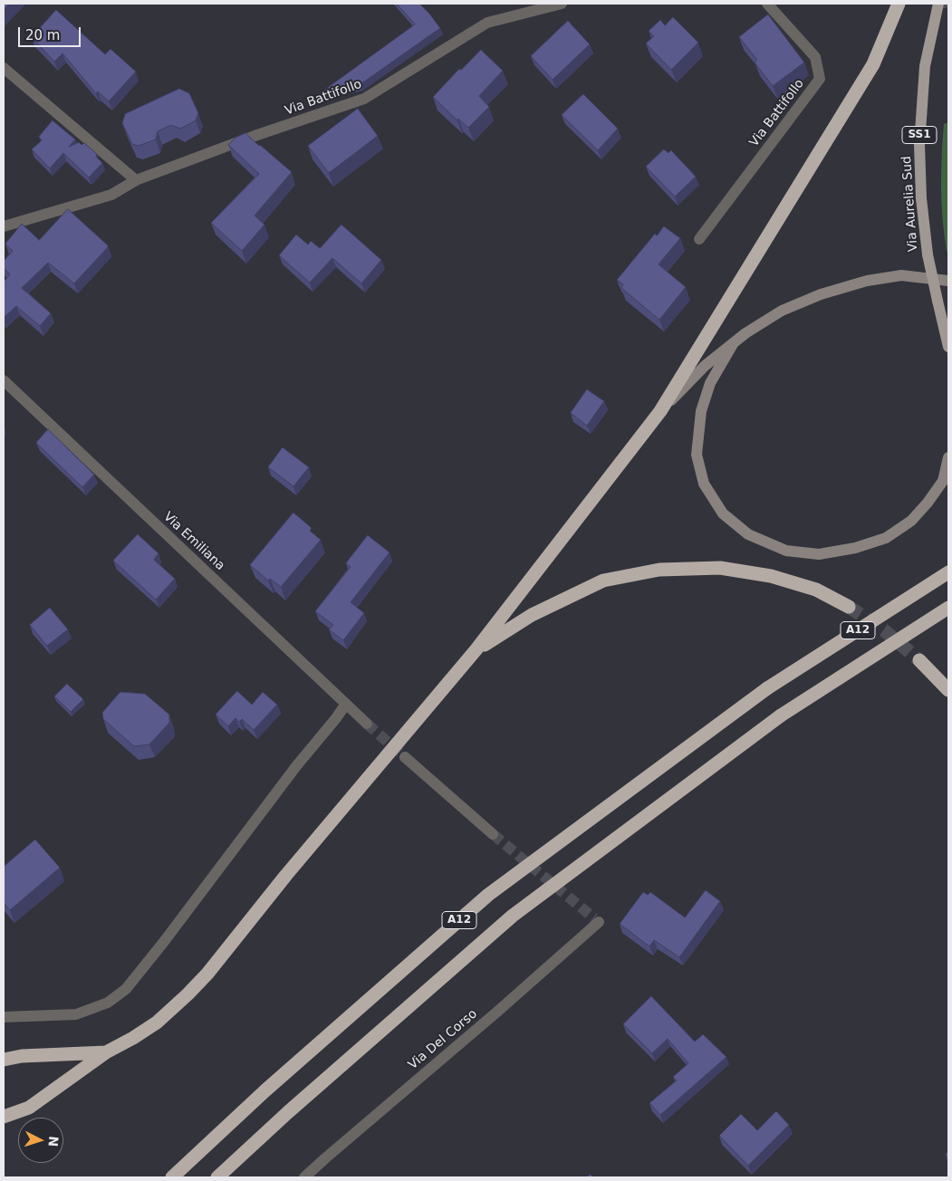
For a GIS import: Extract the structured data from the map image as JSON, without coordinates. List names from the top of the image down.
{
  "streets": {
    "highway": ["A12"],
    "main road": ["SS1", "Via Aurelia Sud"],
    "street": ["Via Battifollo", "Via Emiliana", "Via Del Corso"]
  },
  "scale_bar": "20 m",
  "north": "right"
}
